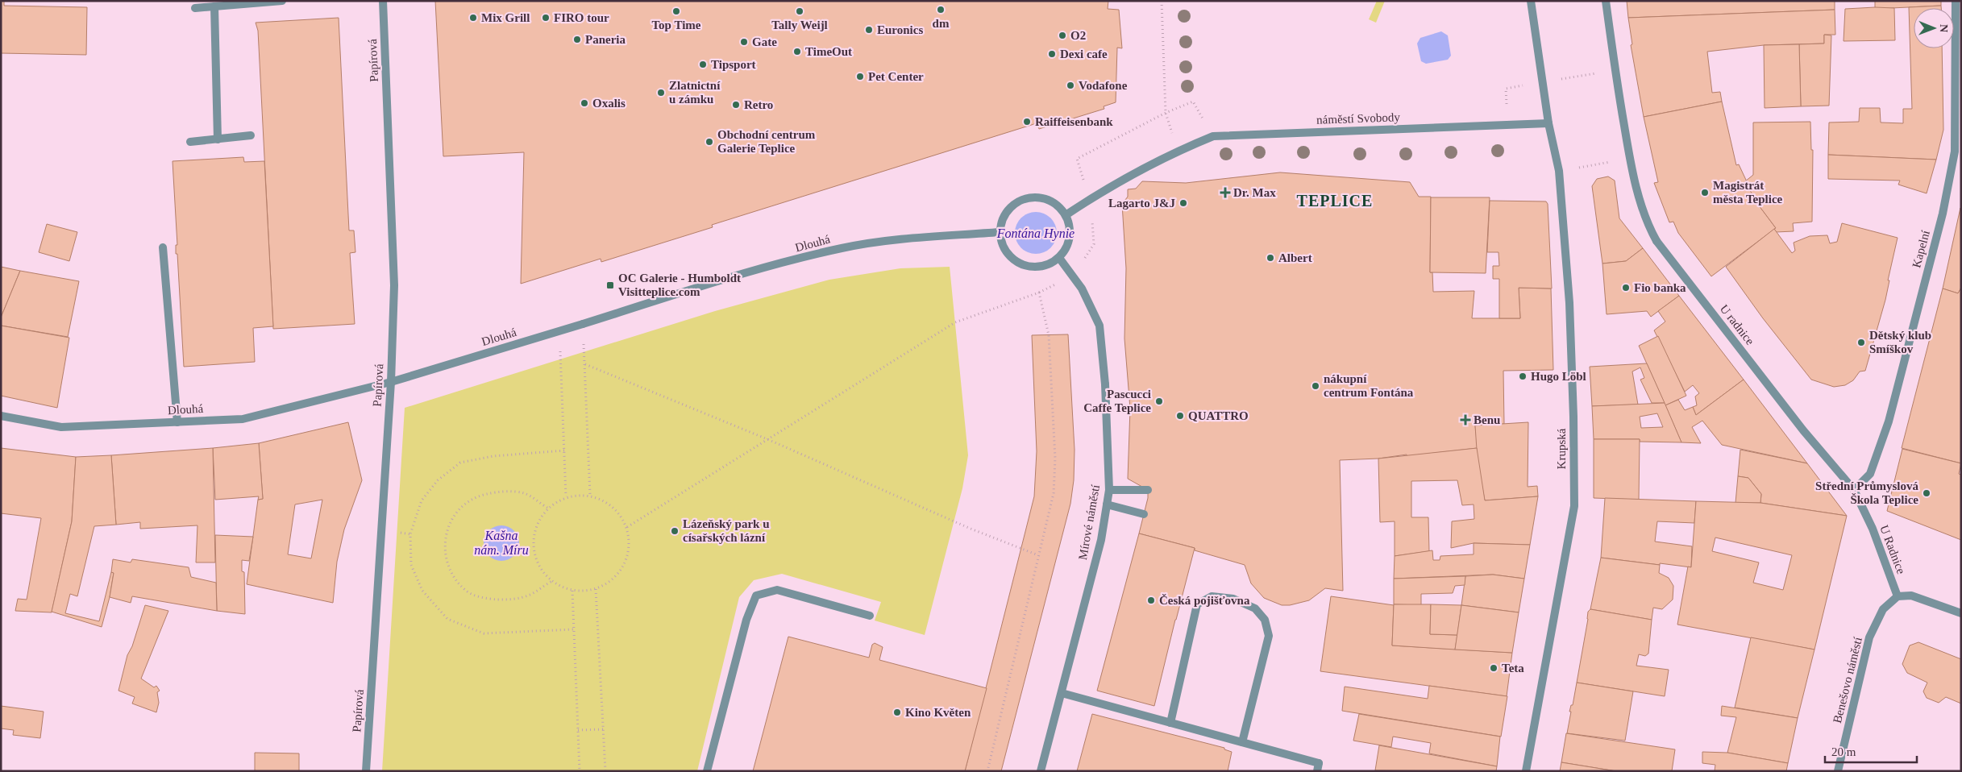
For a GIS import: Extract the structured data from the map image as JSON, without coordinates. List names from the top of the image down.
{
  "streets": {
    "street": [
      "Papírová",
      "náměstí Svobody",
      "Dlouhá",
      "Kapelní",
      "U radnice",
      "Krupská",
      "Mírové náměstí",
      "U Radnice",
      "Benešovo náměstí"
    ]
  },
  "crossings": [
    ["Papírová", "Dlouhá"],
    ["náměstí Svobody", "Dlouhá"],
    ["náměstí Svobody", "Krupská"],
    ["náměstí Svobody", "Mírové náměstí"],
    ["Dlouhá", "Mírové náměstí"],
    ["Kapelní", "U radnice"],
    ["Kapelní", "U Radnice"],
    ["U radnice", "U Radnice"],
    ["U Radnice", "Benešovo náměstí"]
  ],
  "districts": ["TEPLICE"],
  "water": ["Fontána Hynie", "Kašna nám. Míru"],
  "places": {
    "other": [
      "dm",
      "Top Time",
      "Tally Weijl",
      "Mix Grill",
      "FIRO tour",
      "Euronics",
      "O2",
      "Paneria",
      "Gate",
      "TimeOut",
      "Dexi cafe",
      "Tipsport",
      "Pet Center",
      "Vodafone",
      "Zlatnictní u zámku",
      "Oxalis",
      "Retro",
      "Raiffeisenbank",
      "Obchodní centrum Galerie Teplice",
      "Magistrát města Teplice",
      "Lagarto J&J",
      "Albert",
      "Fio banka",
      "Dětský klub Smíškov",
      "Hugo Löbl",
      "nákupní centrum Fontána",
      "Pascucci Caffe Teplice",
      "QUATTRO",
      "Střední Průmyslová Škola Teplice",
      "Lázeňský park u císařských lázní",
      "Česká pojišťovna",
      "Teta",
      "Kino Květen"
    ],
    "health": ["Dr. Max", "Benu"],
    "transit": ["OC Galerie - Humboldt Visitteplice.com"]
  },
  "scale_bar": "20 m",
  "north": "right"
}
